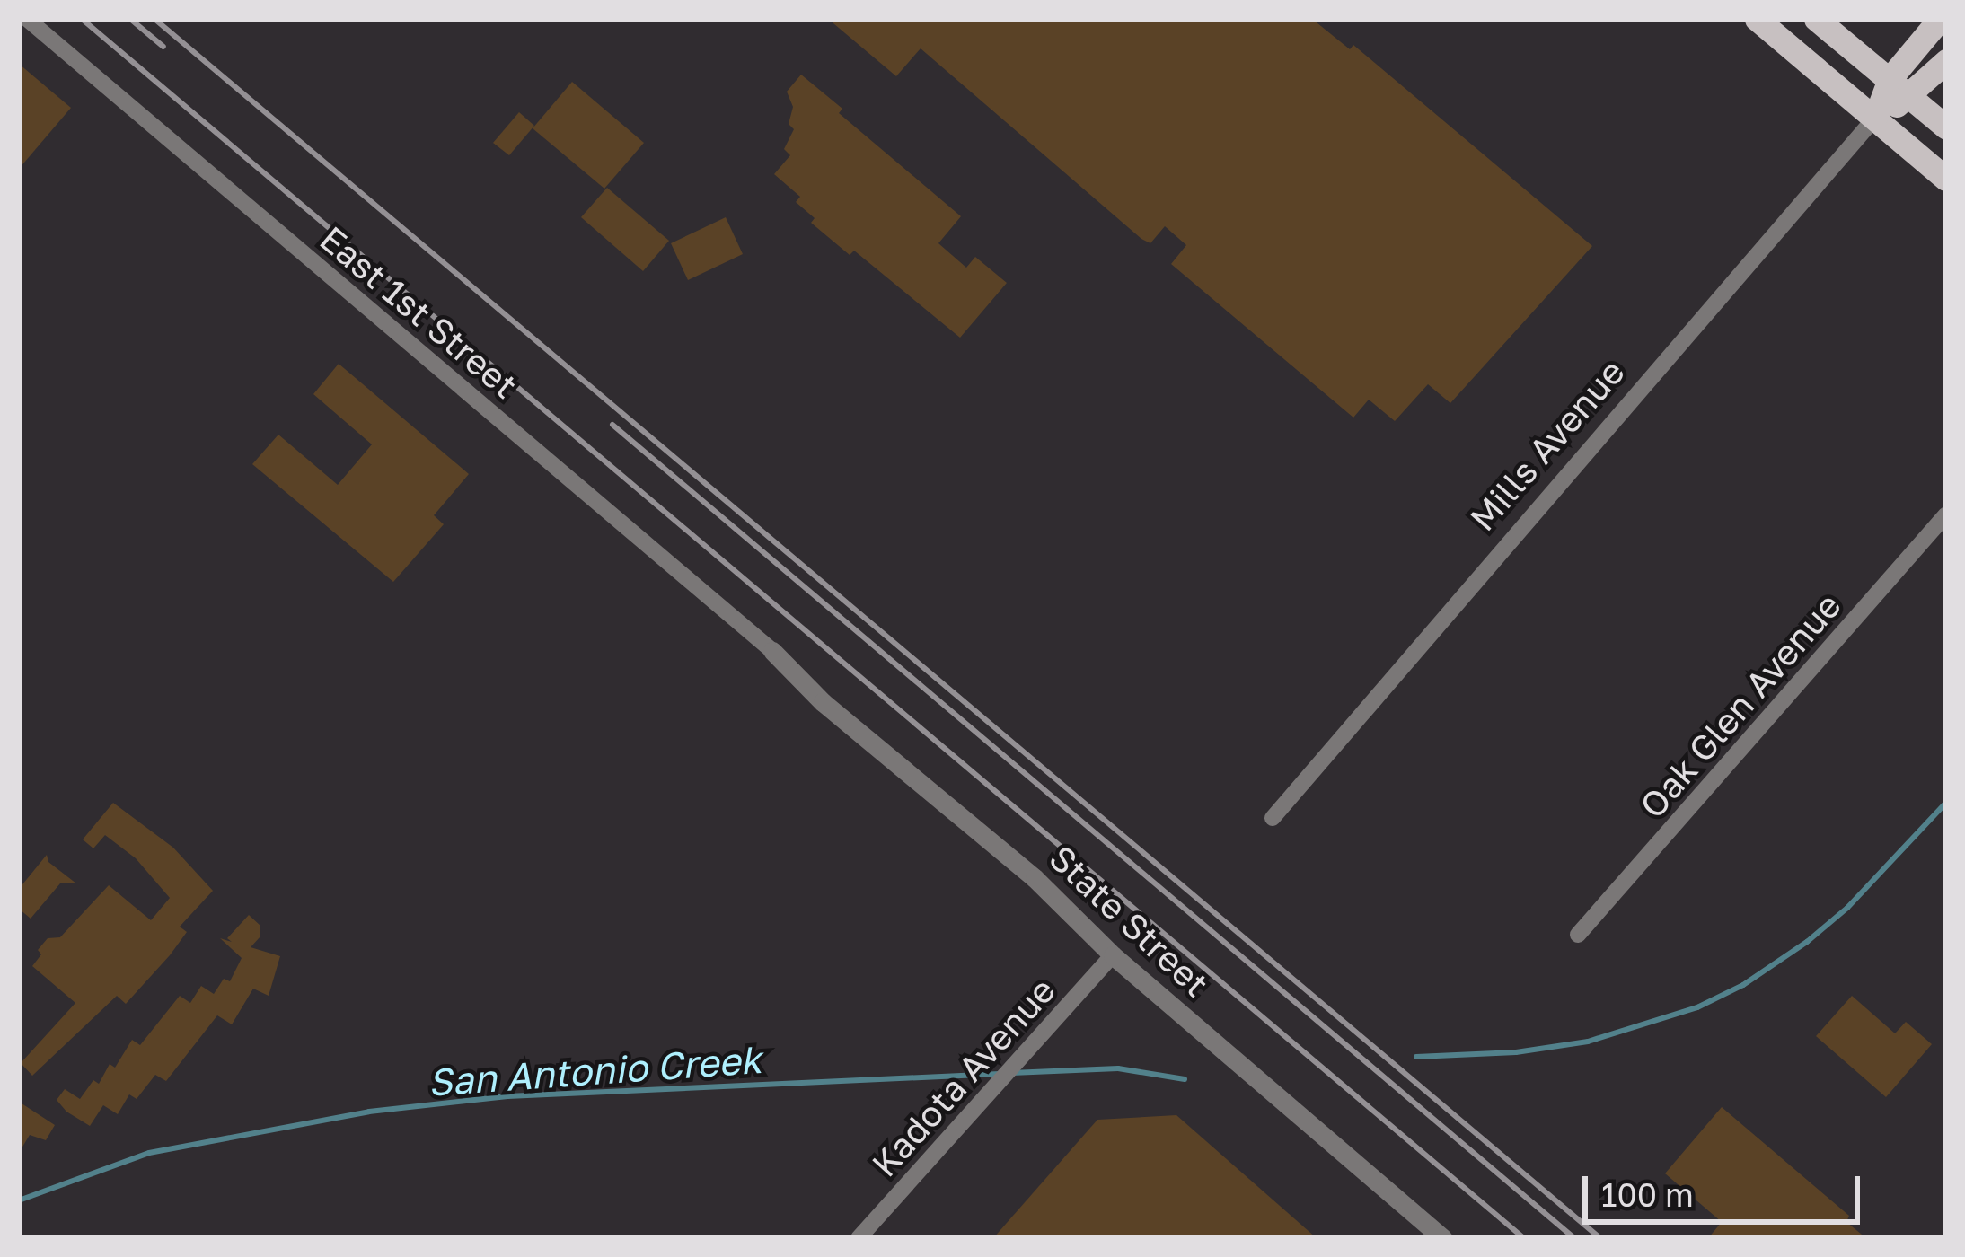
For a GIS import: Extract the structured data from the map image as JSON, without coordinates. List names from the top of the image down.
{
  "streets": {
    "main road": ["Mills Avenue"],
    "street": [
      "East 1st Street",
      "Oak Glen Avenue",
      "State Street",
      "Kadota Avenue"
    ]
  },
  "crossings": [
    ["East 1st Street", "State Street"],
    ["State Street", "Kadota Avenue"]
  ],
  "water": ["San Antonio Creek"],
  "scale_bar": "100 m"
}
